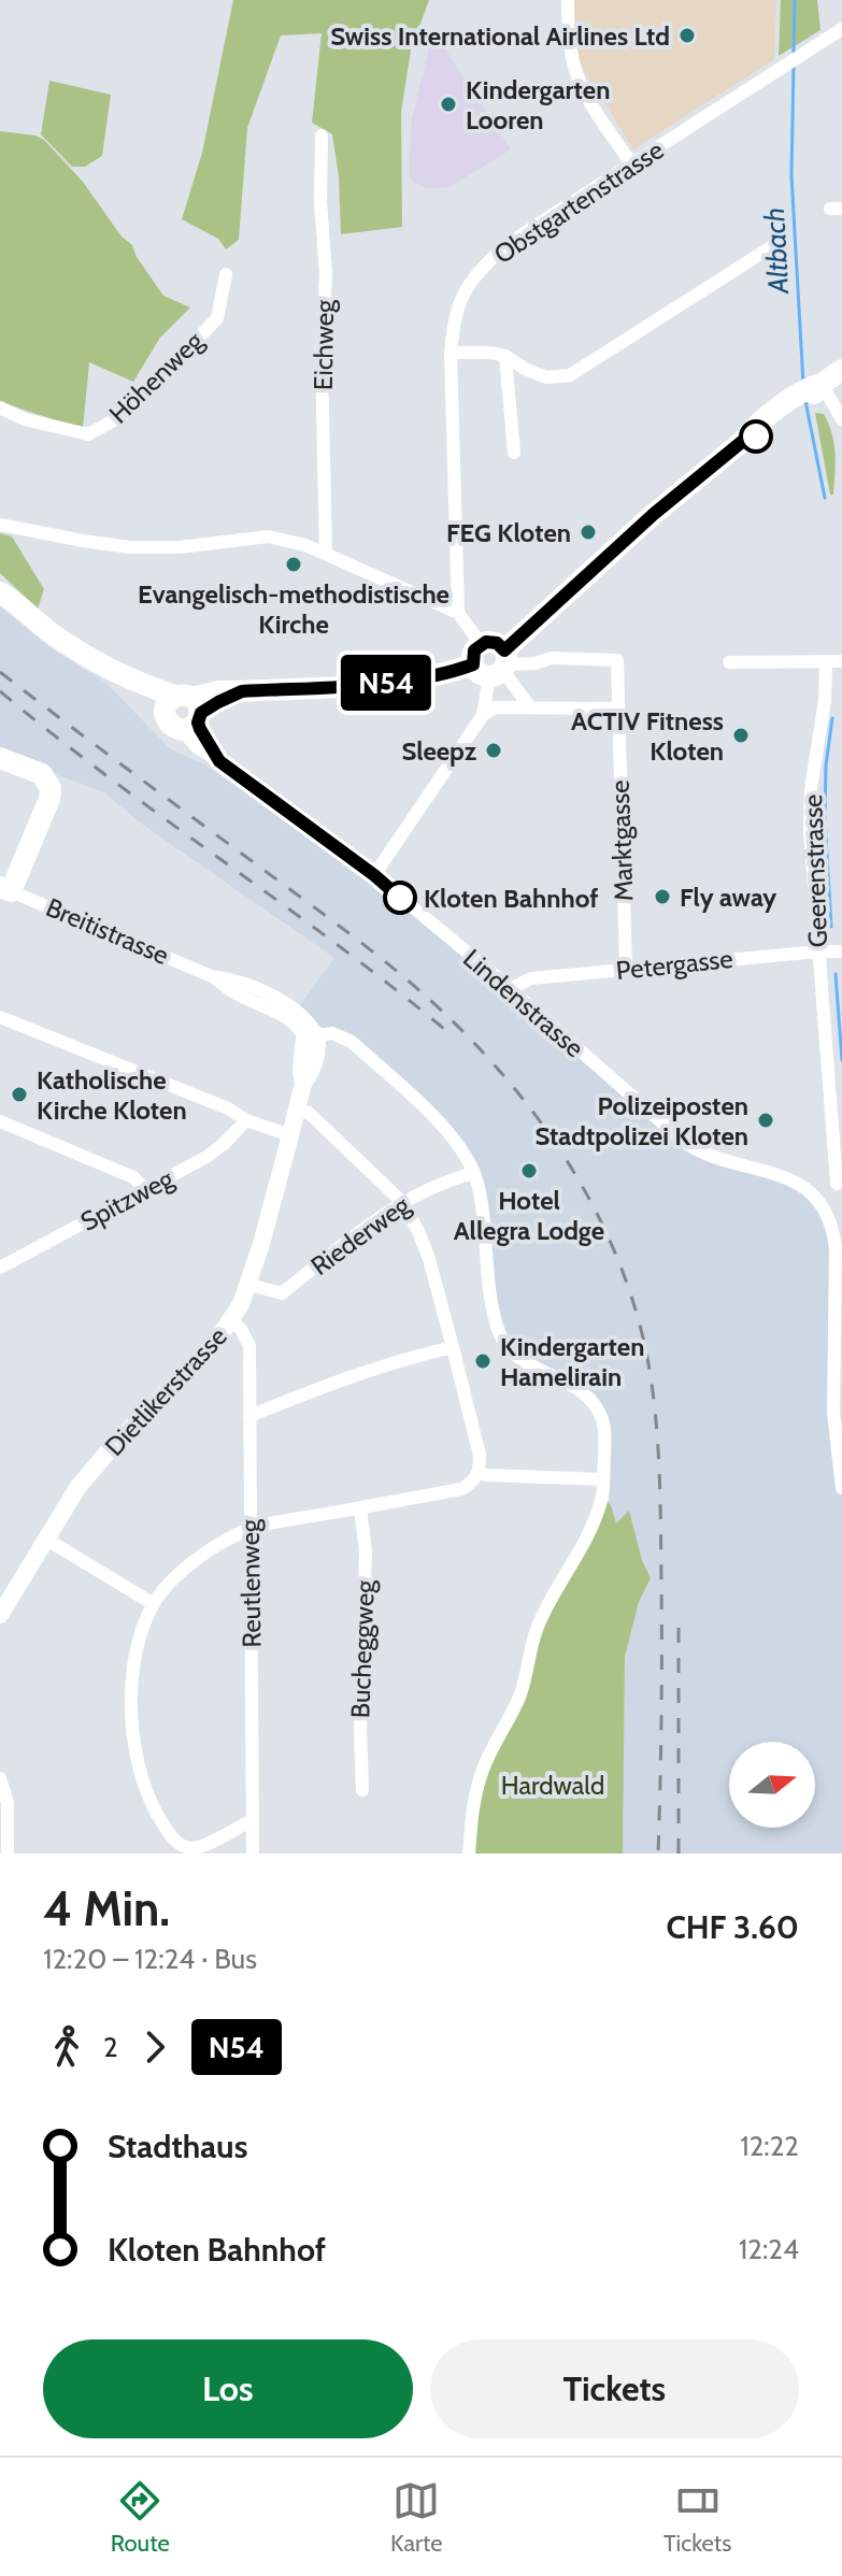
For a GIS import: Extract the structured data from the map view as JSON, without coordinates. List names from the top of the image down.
{
  "streets": {
    "street": [
      "Obstgartenstrasse",
      "Eichweg",
      "Höhenweg",
      "Marktgasse",
      "Geerenstrasse",
      "Breitistrasse",
      "Petergasse",
      "Lindenstrasse",
      "Spitzweg",
      "Riederweg",
      "Dietlikerstrasse",
      "Reutlenweg",
      "Bucheggweg"
    ]
  },
  "crossings": [
    ["Marktgasse", "Petergasse"],
    ["Geerenstrasse", "Petergasse"],
    ["Breitistrasse", "Dietlikerstrasse"],
    ["Petergasse", "Lindenstrasse"],
    ["Riederweg", "Dietlikerstrasse"],
    ["Dietlikerstrasse", "Reutlenweg"]
  ],
  "water": ["Altbach"],
  "parks": ["Hardwald"],
  "places": [
    "Swiss International Airlines Ltd",
    "Kindergarten Looren",
    "FEG Kloten",
    "Evangelisch-methodistische Kirche",
    "ACTIV Fitness Kloten",
    "Sleepz",
    "Fly away",
    "Kloten Bahnhof",
    "Katholische Kirche Kloten",
    "Polizeiposten Stadtpolizei Kloten",
    "Hotel Allegra Lodge",
    "Kindergarten Hamelirain"
  ],
  "lines": ["bus line N54"],
  "north": "right",
  "page": {
    "on_map": "N54",
    "heading": ["4 Min.", "12:20 – 12:24 · Bus", "CHF 3.60"],
    "legs": ["2", "N54"],
    "list": [
      {
        "name": "Stadthaus",
        "value": "12:22"
      },
      {
        "name": "Kloten Bahnhof",
        "value": "12:24"
      }
    ],
    "buttons": ["Los", "Tickets"],
    "tabs": ["Route", "Karte", "Tickets"]
  }
}
